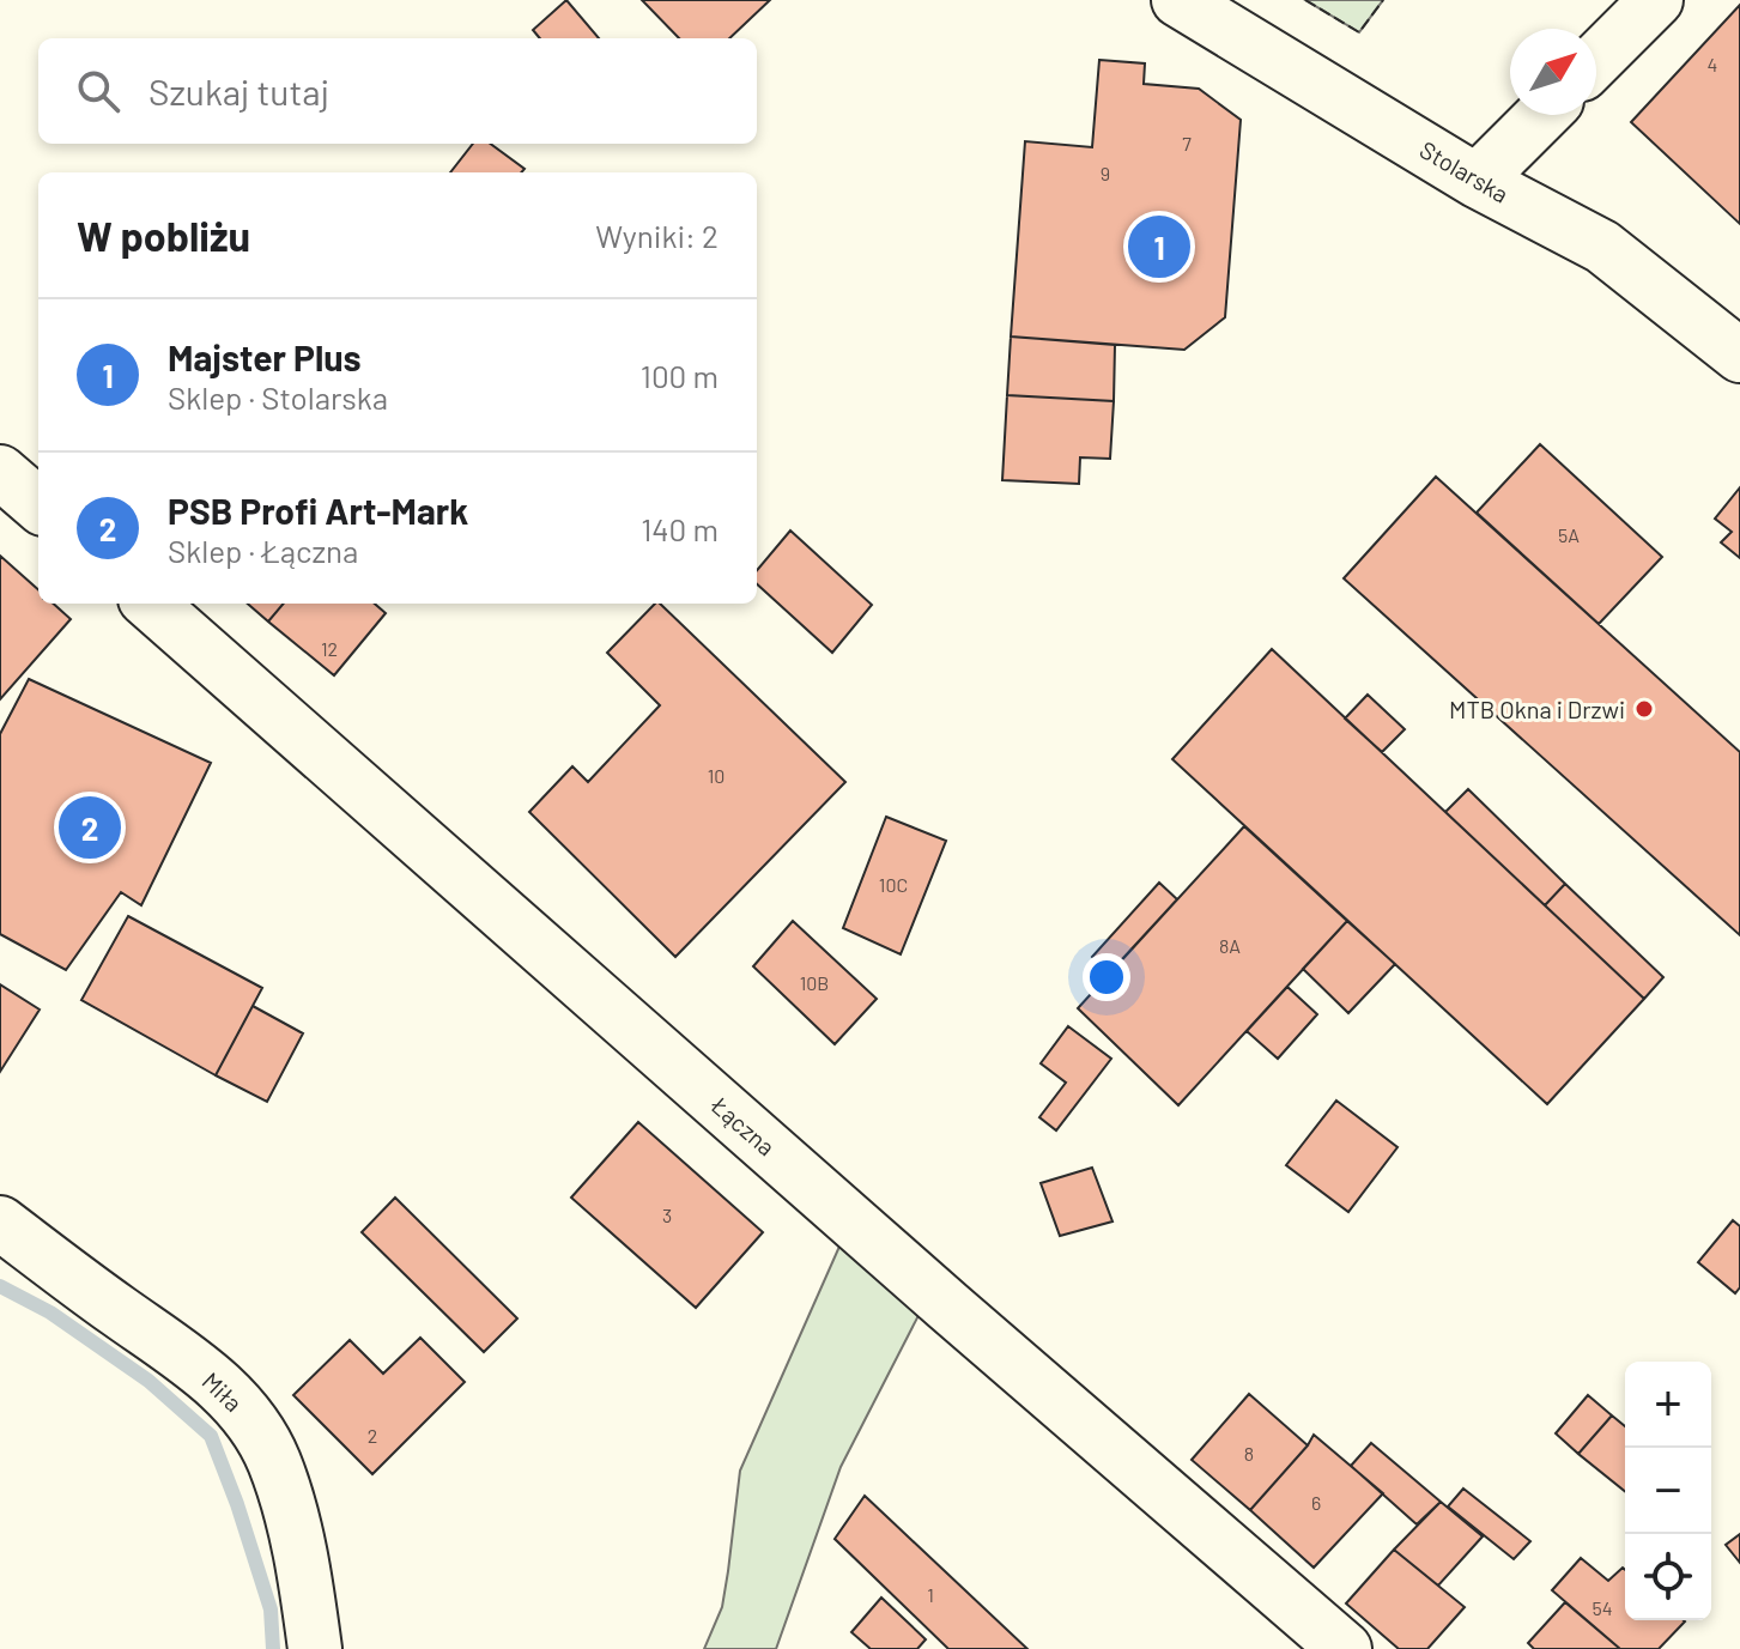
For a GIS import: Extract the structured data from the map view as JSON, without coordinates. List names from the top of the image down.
{
  "streets": {
    "street": ["Stolarska", "Łączna", "Miła"]
  },
  "places": ["MTB Okna i Drzwi"],
  "house_numbers": [
    "4",
    "7",
    "9",
    "5A",
    "12",
    "10",
    "10C",
    "8A",
    "10B",
    "3",
    "2",
    "8",
    "6",
    "1",
    "54"
  ],
  "north": "top right",
  "page": {
    "search": "Szukaj tutaj",
    "heading": ["W pobliżu", "Wyniki: 2"],
    "pins": ["1", "2"],
    "list": [
      {
        "mark": "1",
        "name": "Majster Plus",
        "note": "Sklep · Stolarska",
        "value": "100 m"
      },
      {
        "mark": "2",
        "name": "PSB Profi Art-Mark",
        "note": "Sklep · Łączna",
        "value": "140 m"
      }
    ],
    "map_buttons": ["+", "−"]
  }
}
